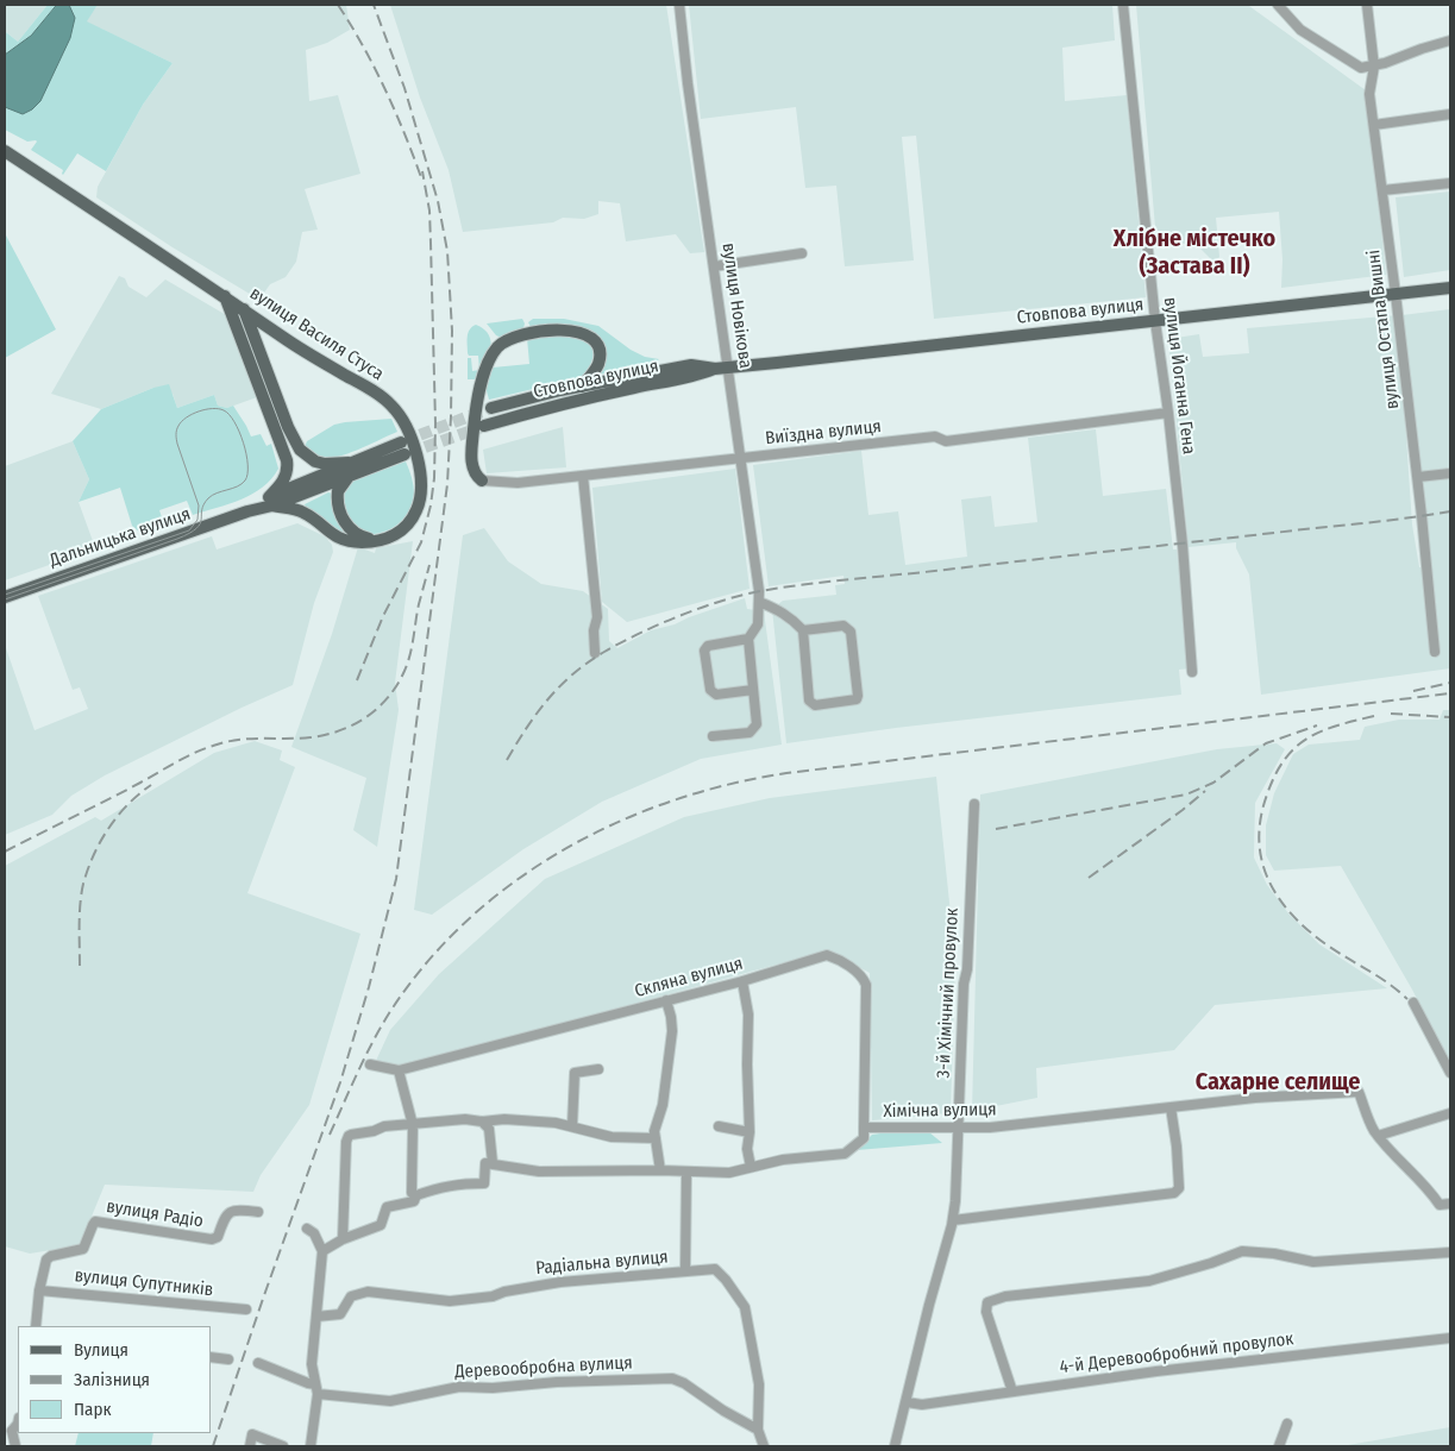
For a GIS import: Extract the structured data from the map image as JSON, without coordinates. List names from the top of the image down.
{
  "streets": {
    "main road": ["Стовпова вулиця", "вулиця Василя Стуса", "Дальницька вулиця"],
    "street": [
      "вулиця Новікова",
      "вулиця Остапа Вишні",
      "вулиця Йоганна Гена",
      "Виїздна вулиця",
      "Скляна вулиця",
      "3-й Хімічний провулок",
      "Хімічна вулиця",
      "вулиця Радіо",
      "Радіальна вулиця",
      "вулиця Супутників",
      "4-й Деревообробний провулок",
      "Деревообробна вулиця"
    ]
  },
  "crossings": [
    ["вулиця Новікова", "Стовпова вулиця"],
    ["вулиця Новікова", "Виїздна вулиця"],
    ["Стовпова вулиця", "вулиця Остапа Вишні"],
    ["Стовпова вулиця", "вулиця Йоганна Гена"],
    ["вулиця Йоганна Гена", "Виїздна вулиця"],
    ["Скляна вулиця", "Хімічна вулиця"],
    ["3-й Хімічний провулок", "Хімічна вулиця"],
    ["3-й Хімічний провулок", "4-й Деревообробний провулок"],
    ["вулиця Радіо", "вулиця Супутників"],
    ["Радіальна вулиця", "Деревообробна вулиця"]
  ],
  "districts": ["Хлібне містечко (Застава ІІ)", "Сахарне селище"],
  "legend": ["Вулиця", "Залізниця", "Парк"]
}
